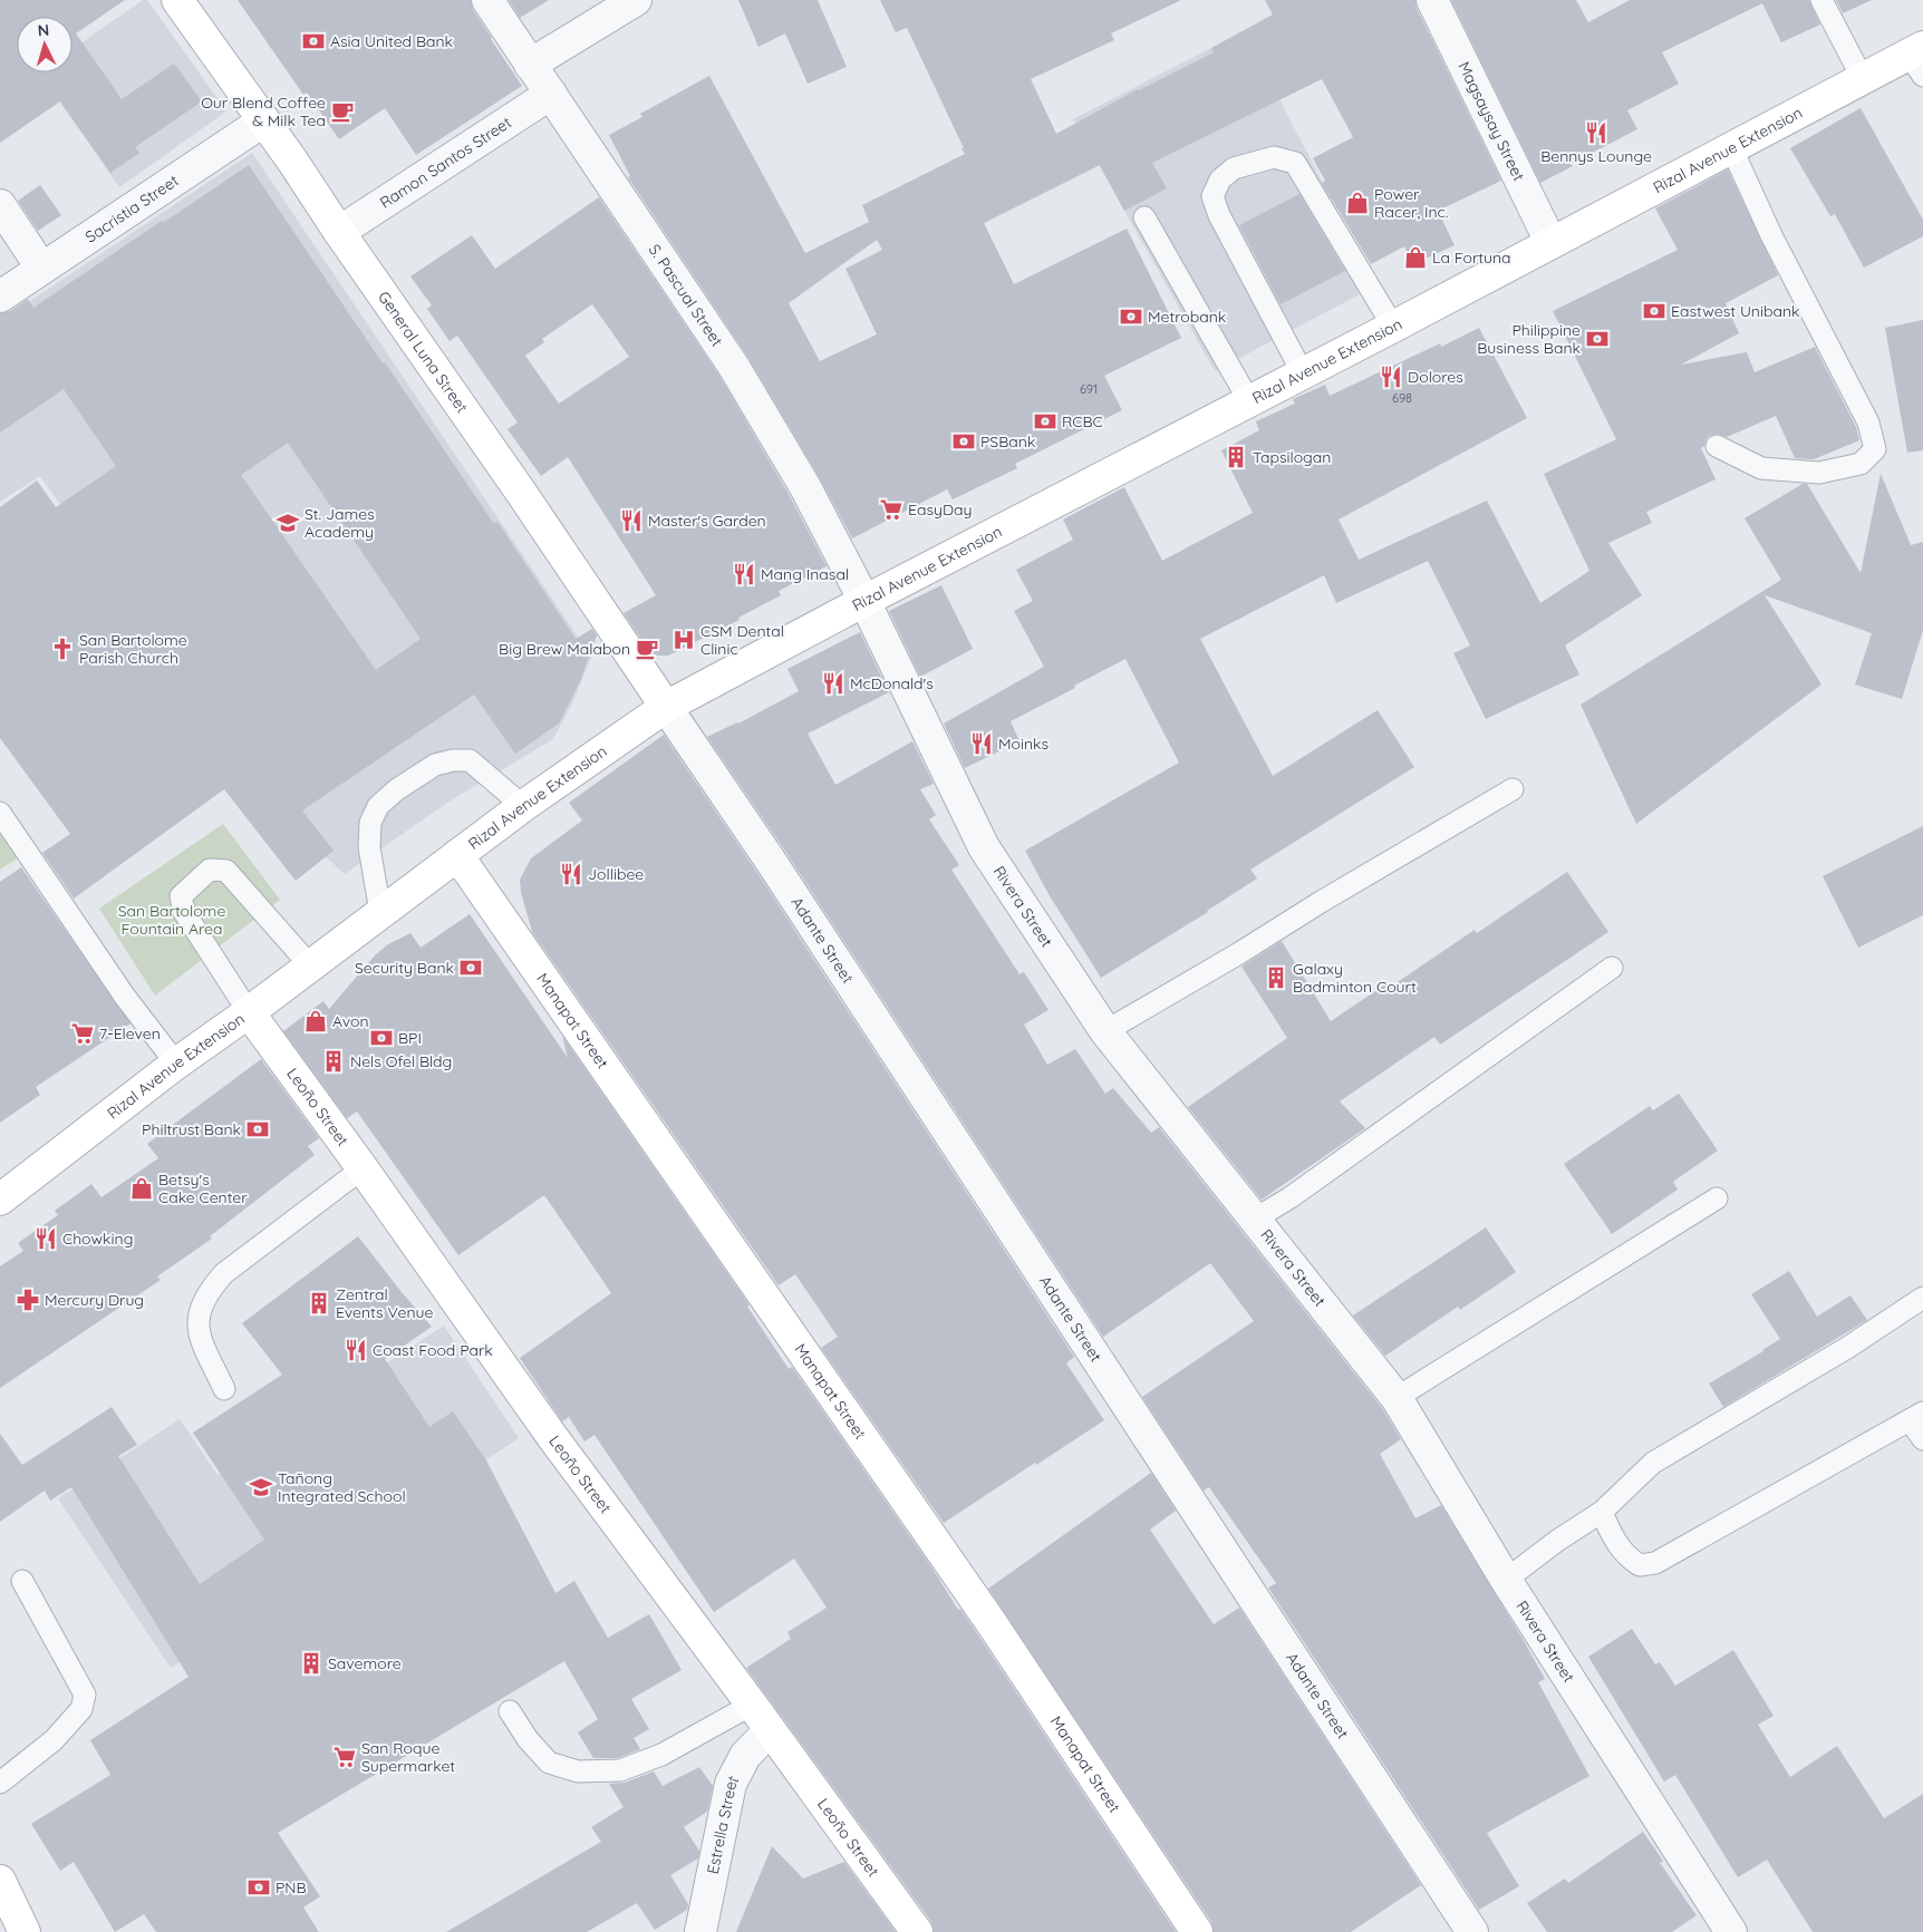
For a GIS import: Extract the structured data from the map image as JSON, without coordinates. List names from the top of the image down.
{
  "streets": {
    "main road": [
      "Rizal Avenue Extension",
      "General Luna Street",
      "Manapat Street",
      "Leoño Street"
    ],
    "street": [
      "Magsaysay Street",
      "Ramon Santos Street",
      "Sacristia Street",
      "S. Pascual Street",
      "Rivera Street",
      "Adante Street",
      "Estrella Street"
    ]
  },
  "crossings": [
    ["Magsaysay Street", "Rizal Avenue Extension"],
    ["Rizal Avenue Extension", "S. Pascual Street"],
    ["Rizal Avenue Extension", "General Luna Street"],
    ["Rizal Avenue Extension", "Rivera Street"],
    ["Rizal Avenue Extension", "Adante Street"],
    ["Rizal Avenue Extension", "Manapat Street"],
    ["Rizal Avenue Extension", "Leoño Street"],
    ["Ramon Santos Street", "S. Pascual Street"],
    ["Ramon Santos Street", "General Luna Street"],
    ["Sacristia Street", "General Luna Street"],
    ["S. Pascual Street", "Rivera Street"],
    ["General Luna Street", "Adante Street"],
    ["Leoño Street", "Estrella Street"]
  ],
  "parks": ["San Bartolome Fountain Area"],
  "places": {
    "bank": [
      "Asia United Bank",
      "Eastwest Unibank",
      "Metrobank",
      "Philippine Business Bank",
      "RCBC",
      "PSBank",
      "Security Bank",
      "BPI",
      "Philtrust Bank",
      "PNB"
    ],
    "cafe": ["Our Blend Coffee & Milk Tea", "Big Brew Malabon"],
    "restaurant": [
      "Bennys Lounge",
      "Dolores",
      "Master's Garden",
      "Mang Inasal",
      "McDonald's",
      "Moinks",
      "Jollibee",
      "Chowking",
      "Coast Food Park"
    ],
    "shop": [
      "Power Racer, Inc.",
      "La Fortuna",
      "Avon",
      "Betsy's Cake Center"
    ],
    "building": [
      "Tapsilogan",
      "Galaxy Badminton Court",
      "Nels Ofel Bldg",
      "Zentral Events Venue",
      "Savemore"
    ],
    "supermarket": ["EasyDay", "7-Eleven", "San Roque Supermarket"],
    "school or university": ["St. James Academy", "Tañong Integrated School"],
    "hospital": ["CSM Dental Clinic"],
    "church": ["San Bartolome Parish Church"],
    "pharmacy": ["Mercury Drug"]
  },
  "house_numbers": ["691", "698"],
  "north": "top"
}
